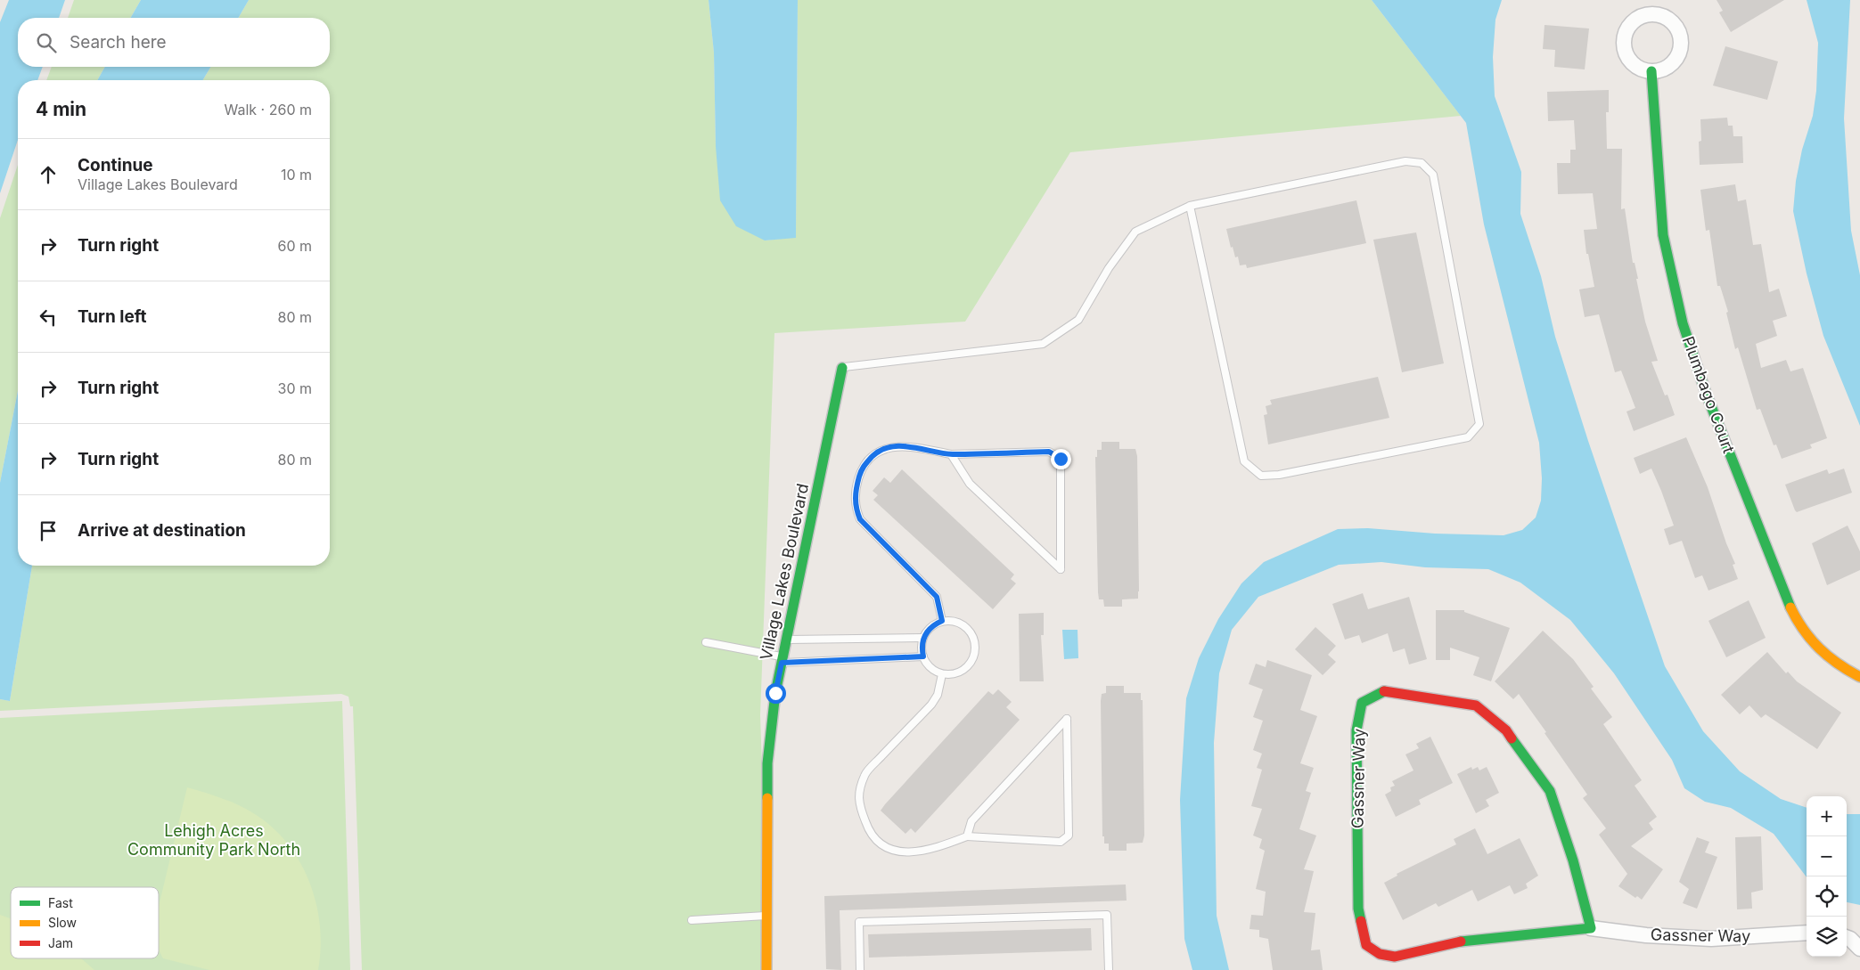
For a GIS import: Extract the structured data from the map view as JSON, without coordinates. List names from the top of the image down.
{
  "streets": {
    "street": ["Plumbago Court", "Village Lakes Boulevard", "Gassner Way"]
  },
  "parks": ["Lehigh Acres Community Park North"],
  "legend": ["Fast", "Slow", "Jam"],
  "page": {
    "search": "Search here",
    "heading": ["4 min", "Walk · 260 m"],
    "list": [
      ["Continue", "Village Lakes Boulevard", "10 m"],
      ["Turn right", "60 m"],
      ["Turn left", "80 m"],
      ["Turn right", "30 m"],
      ["Turn right", "80 m"],
      "Arrive at destination"
    ],
    "map_buttons": ["+", "−"]
  }
}
